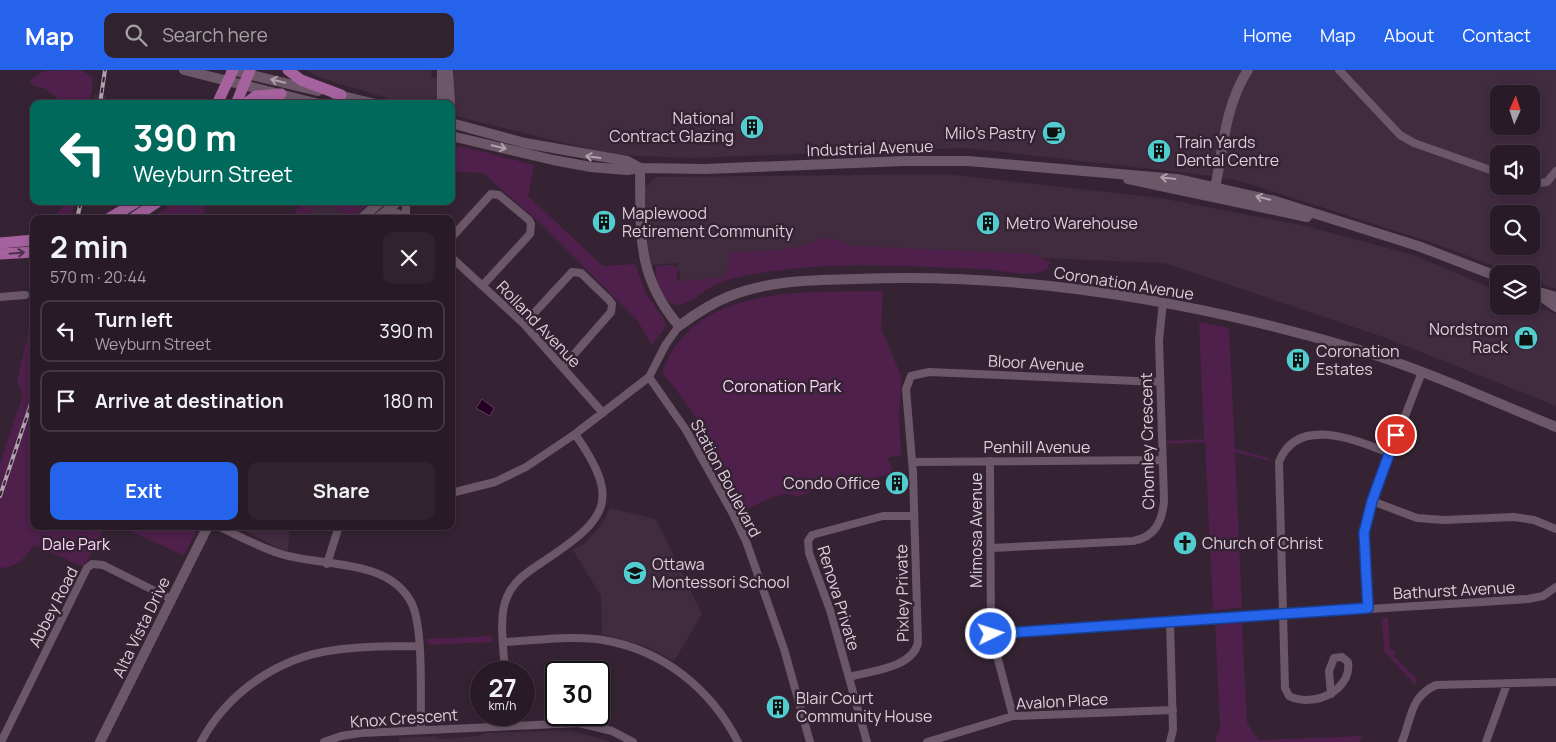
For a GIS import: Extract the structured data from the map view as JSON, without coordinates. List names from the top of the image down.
{
  "streets": {
    "main road": ["Industrial Avenue", "Coronation Avenue", "Alta Vista Drive"],
    "street": [
      "Rolland Avenue",
      "Bloor Avenue",
      "Chomley Crescent",
      "Penhill Avenue",
      "Station Boulevard",
      "Mimosa Avenue",
      "Bathurst Avenue",
      "Pixley Private",
      "Renova Private",
      "Abbey Road",
      "Avalon Place",
      "Knox Crescent"
    ]
  },
  "crossings": [
    ["Coronation Avenue", "Chomley Crescent"],
    ["Bloor Avenue", "Chomley Crescent"],
    ["Bloor Avenue", "Pixley Private"],
    ["Chomley Crescent", "Penhill Avenue"],
    ["Chomley Crescent", "Mimosa Avenue"],
    ["Penhill Avenue", "Mimosa Avenue"],
    ["Penhill Avenue", "Pixley Private"],
    ["Mimosa Avenue", "Bathurst Avenue"],
    ["Mimosa Avenue", "Avalon Place"],
    ["Pixley Private", "Renova Private"],
    ["Abbey Road", "Alta Vista Drive"]
  ],
  "parks": ["Coronation Park", "Dale Park"],
  "places": {
    "building": [
      "National Contract Glazing",
      "Train Yards Dental Centre",
      "Maplewood Retirement Community",
      "Metro Warehouse",
      "Coronation Estates",
      "Condo Office",
      "Blair Court Community House"
    ],
    "cafe": ["Milo's Pastry"],
    "shop": ["Nordstrom Rack"],
    "church": ["Church of Christ"],
    "school or university": ["Ottawa Montessori School"]
  },
  "north": "top",
  "page": {
    "header": "Map",
    "search": "Search here",
    "nav": [
      "Home",
      "Map",
      "About",
      "Contact"
    ],
    "turn": ["390 m", "Weyburn Street"],
    "heading": ["2 min", "570 m · 20:44"],
    "list": [
      {
        "name": "Turn left",
        "note": "Weyburn Street",
        "value": "390 m"
      },
      {
        "name": "Arrive at destination",
        "value": "180 m"
      }
    ],
    "buttons": ["Exit", "Share"],
    "speed": "27 km/h",
    "limit": "30"
  }
}
